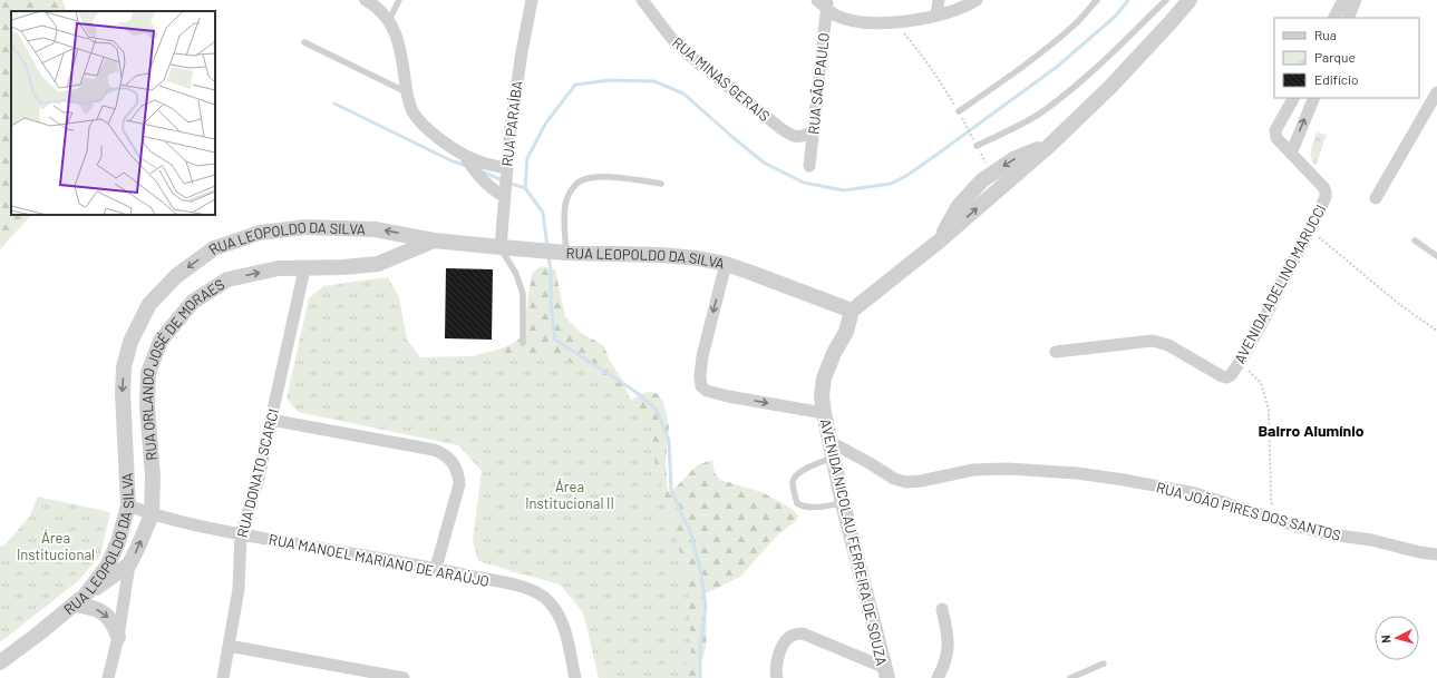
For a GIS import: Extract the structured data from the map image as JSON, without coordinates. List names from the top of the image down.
{
  "streets": {
    "street": [
      "RUA MINAS GERAIS",
      "RUA SÃO PAULO",
      "RUA PARAÍBA",
      "RUA LEOPOLDO DA SILVA",
      "AVENIDA ADELINO MARUCCI",
      "RUA ORLANDO JOSÉ DE MORAES",
      "RUA DONATO SCARCI",
      "RUA JOÃO PIRES DOS SANTOS",
      "AVENIDA NICOLAU FERREIRA DE SOUZA",
      "RUA MANOEL MARIANO DE ARAÚJO"
    ]
  },
  "crossings": [
    ["RUA MINAS GERAIS", "RUA SÃO PAULO"],
    ["RUA PARAÍBA", "RUA LEOPOLDO DA SILVA"],
    ["RUA LEOPOLDO DA SILVA", "RUA ORLANDO JOSÉ DE MORAES"],
    ["RUA LEOPOLDO DA SILVA", "AVENIDA NICOLAU FERREIRA DE SOUZA"],
    ["RUA LEOPOLDO DA SILVA", "RUA MANOEL MARIANO DE ARAÚJO"],
    ["RUA ORLANDO JOSÉ DE MORAES", "RUA DONATO SCARCI"],
    ["RUA ORLANDO JOSÉ DE MORAES", "RUA MANOEL MARIANO DE ARAÚJO"],
    ["RUA DONATO SCARCI", "RUA MANOEL MARIANO DE ARAÚJO"],
    ["RUA JOÃO PIRES DOS SANTOS", "AVENIDA NICOLAU FERREIRA DE SOUZA"]
  ],
  "one_way": ["RUA ORLANDO JOSÉ DE MORAES"],
  "districts": ["Bairro Alumínio"],
  "parks": ["Área Institucional II", "Área Institucional"],
  "legend": ["Rua", "Parque", "Edifício"],
  "north": "left"
}
